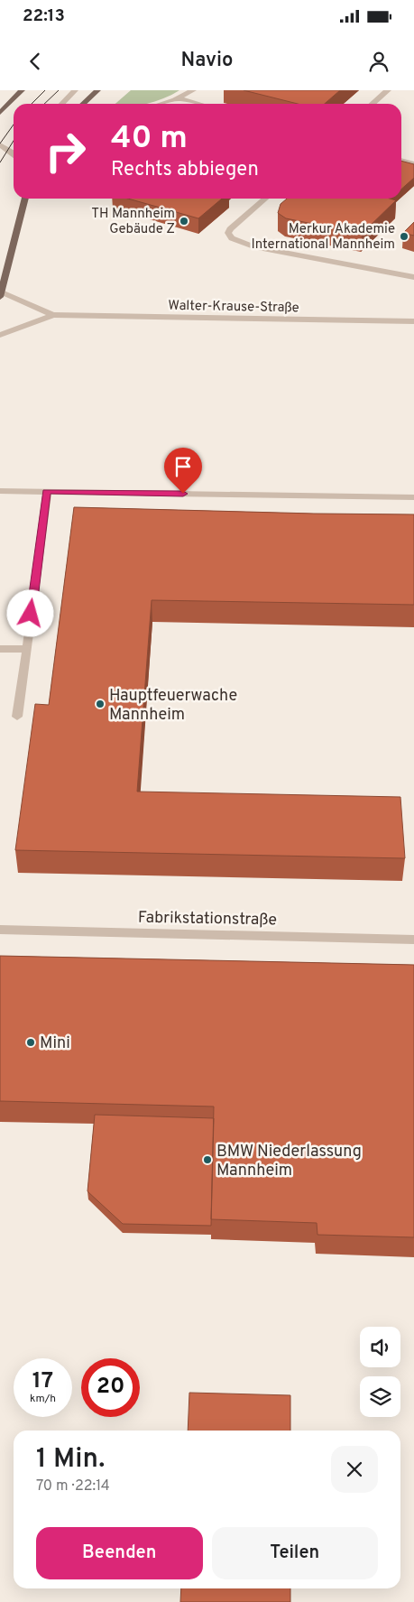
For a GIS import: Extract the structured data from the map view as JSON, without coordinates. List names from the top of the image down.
{
  "streets": {
    "street": ["Walter-Krause-Straße", "Fabrikstationstraße"]
  },
  "places": [
    "TH Mannheim Gebäude Z",
    "Merkur Akademie International Mannheim",
    "Hauptfeuerwache Mannheim",
    "Mini",
    "BMW Niederlassung Mannheim"
  ],
  "page": {
    "status": "22:13",
    "header": "Navio",
    "turn": ["40 m", "Rechts abbiegen"],
    "speed": "17 km/h",
    "limit": "20",
    "heading": ["1 Min.", "70 m · 22:14"],
    "buttons": ["Beenden", "Teilen"]
  }
}
